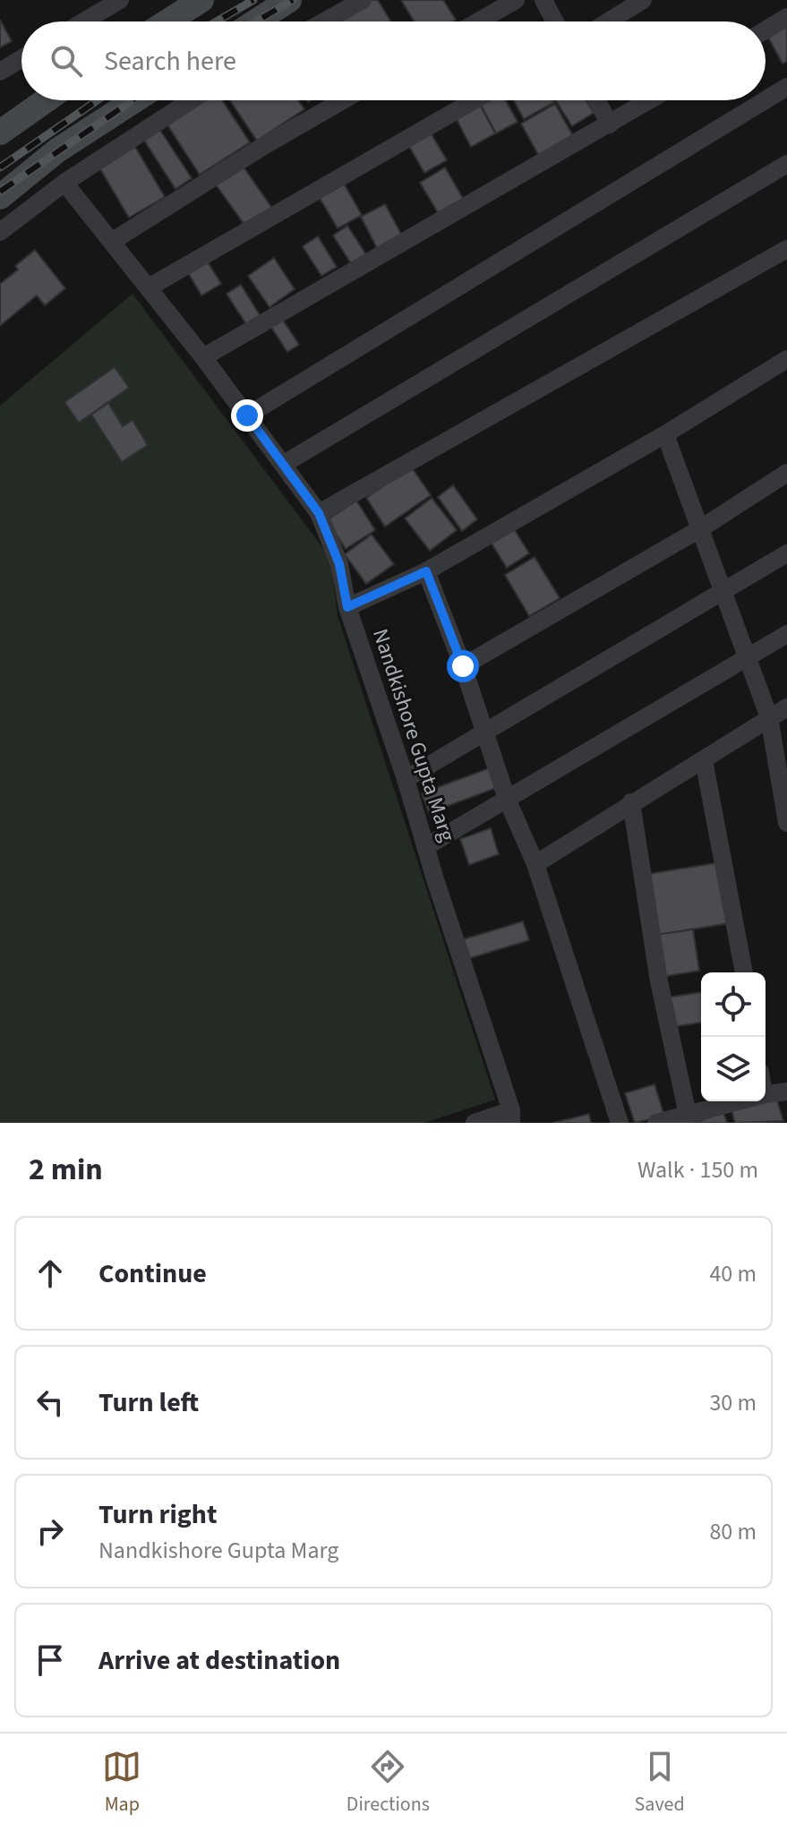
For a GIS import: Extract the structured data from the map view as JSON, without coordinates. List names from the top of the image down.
{
  "streets": {
    "street": ["Nandkishore Gupta Marg"]
  },
  "page": {
    "search": "Search here",
    "heading": ["2 min", "Walk · 150 m"],
    "list": [
      ["Continue", "40 m"],
      ["Turn left", "30 m"],
      ["Turn right", "Nandkishore Gupta Marg", "80 m"],
      "Arrive at destination"
    ],
    "nav": ["Map", "Directions", "Saved"]
  }
}
